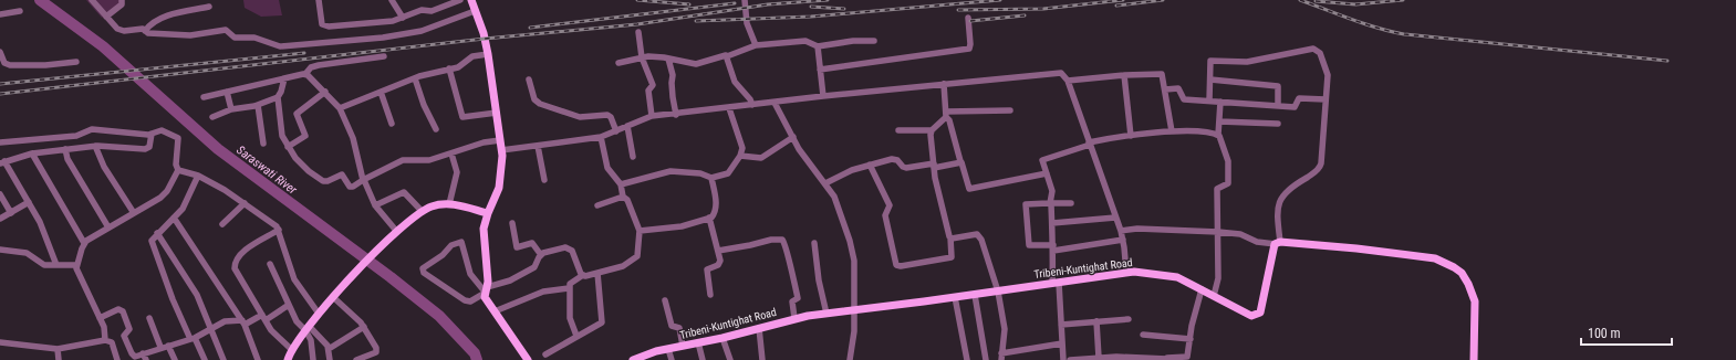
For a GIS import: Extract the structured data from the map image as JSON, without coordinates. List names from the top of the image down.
{
  "streets": {
    "main road": ["Tribeni-Kuntighat Road"]
  },
  "water": ["Saraswati River"],
  "scale_bar": "100 m"
}
